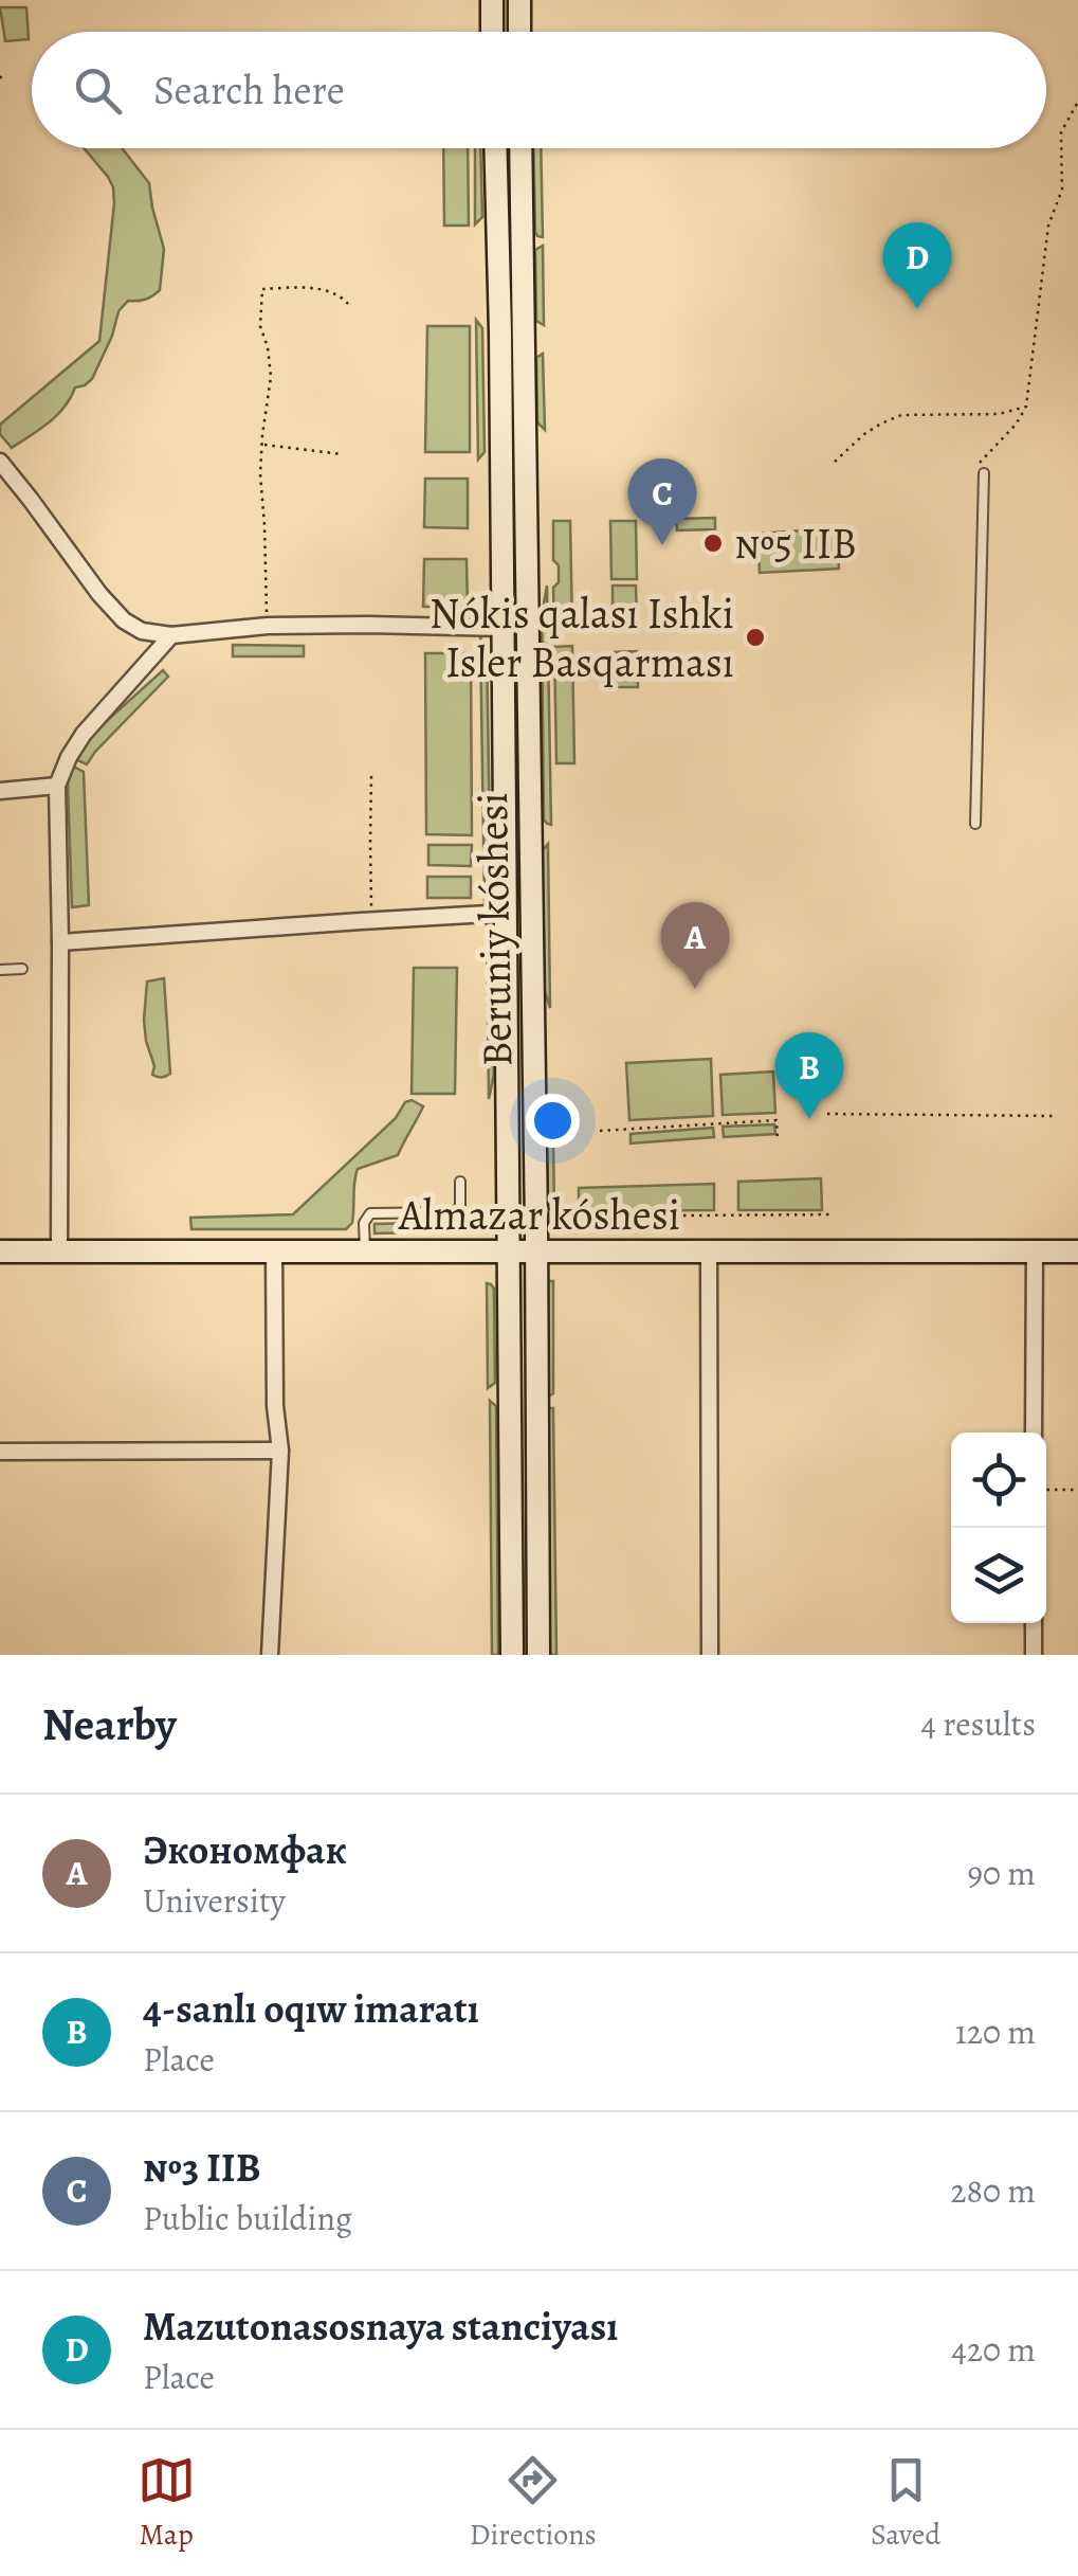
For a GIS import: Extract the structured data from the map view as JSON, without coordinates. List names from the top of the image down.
{
  "streets": {
    "street": ["Beruniy kóshesi", "Almazar kóshesi"]
  },
  "crossings": [
    ["Beruniy kóshesi", "Almazar kóshesi"]
  ],
  "places": ["№5 IIB", "Nókis qalası Ishki Isler Basqarması"],
  "page": {
    "search": "Search here",
    "pins": [
      "D",
      "C",
      "A",
      "B"
    ],
    "heading": ["Nearby", "4 results"],
    "list": [
      {
        "mark": "A",
        "name": "Экономфак",
        "note": "University",
        "value": "90 m"
      },
      {
        "mark": "B",
        "name": "4-sanlı oqıw imaratı",
        "note": "Place",
        "value": "120 m"
      },
      {
        "mark": "C",
        "name": "№3 IIB",
        "note": "Public building",
        "value": "280 m"
      },
      {
        "mark": "D",
        "name": "Mazutonasosnaya stanciyası",
        "note": "Place",
        "value": "420 m"
      }
    ],
    "nav": ["Map", "Directions", "Saved"]
  }
}
